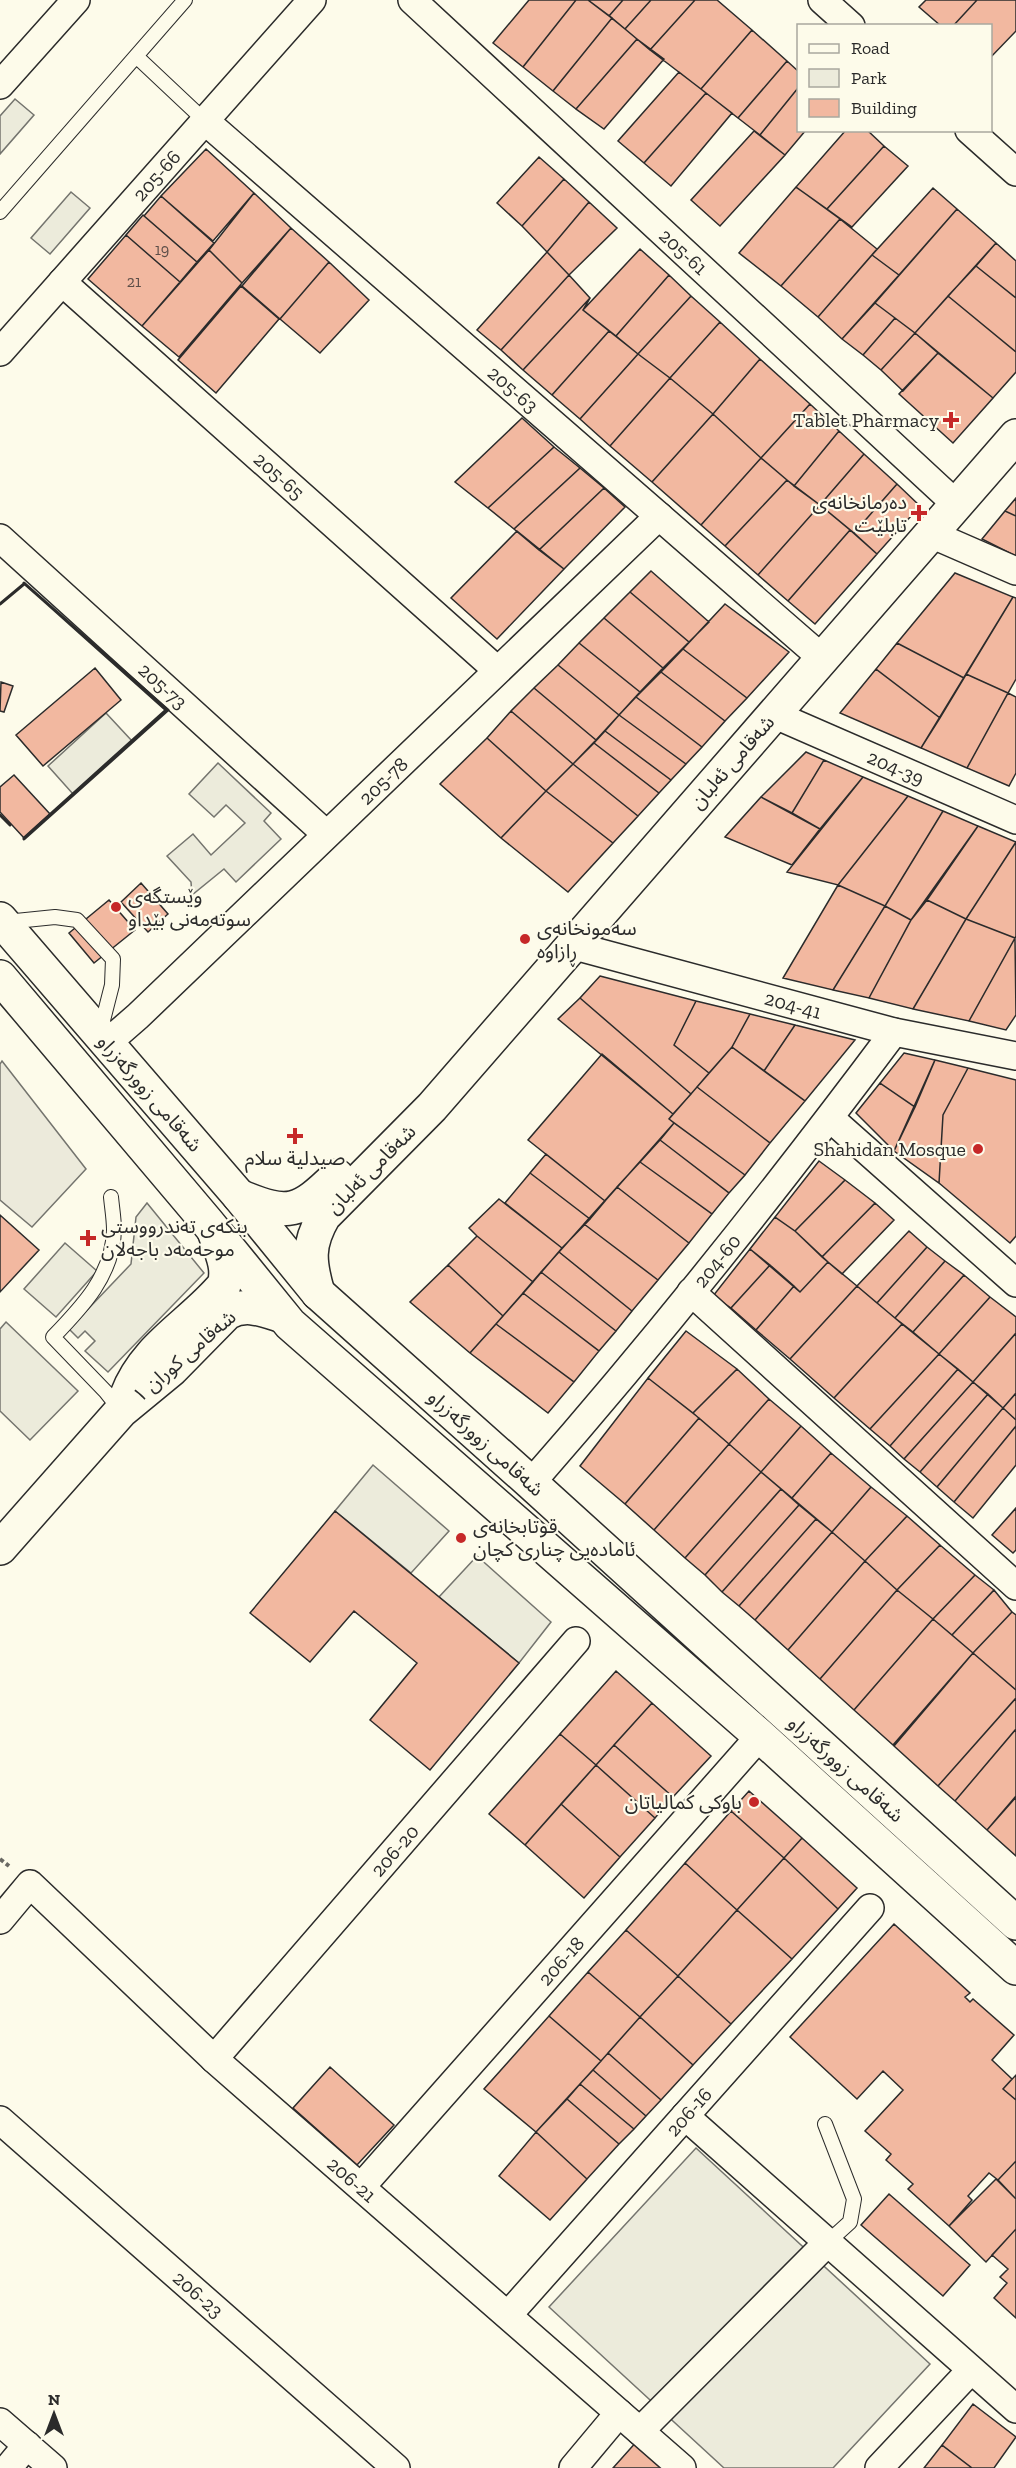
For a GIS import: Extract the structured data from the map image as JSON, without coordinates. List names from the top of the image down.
{
  "streets": {
    "main road": ["شەقامی ئەلبان", "شەقامی زوورگەزراو", "شەقامی کوران ١"],
    "street": [
      "205-66",
      "205-61",
      "205-63",
      "205-65",
      "205-73",
      "204-39",
      "205-78",
      "204-41",
      "204-60",
      "206-20",
      "206-18",
      "206-16",
      "206-21",
      "206-23"
    ]
  },
  "crossings": [
    ["205-66", "205-63"],
    ["205-66", "205-65"],
    ["205-61", "شەقامی ئەلبان"],
    ["205-63", "شەقامی ئەلبان"],
    ["205-63", "205-78"],
    ["205-65", "205-78"],
    ["205-73", "205-78"],
    ["شەقامی ئەلبان", "204-39"],
    ["شەقامی ئەلبان", "204-41"],
    ["شەقامی ئەلبان", "شەقامی زوورگەزراو"],
    ["205-78", "شەقامی زوورگەزراو"],
    ["204-41", "204-60"],
    ["شەقامی زوورگەزراو", "204-60"],
    ["شەقامی زوورگەزراو", "شەقامی کوران ١"],
    ["شەقامی زوورگەزراو", "206-18"],
    ["206-20", "206-21"],
    ["206-18", "206-21"],
    ["206-16", "206-21"]
  ],
  "places": {
    "health": [
      "Tablet Pharmacy",
      "دەرمانخانەی تابلێت",
      "صیدلیة سلام",
      "بنکەی تەندرووستی موحەمەد باجەلان"
    ],
    "other": [
      "وێستگەی سوتەمەنی بێداو",
      "سەمونخانەی ڕازاوە",
      "Shahidan Mosque",
      "قوتابخانەی ئامادەیی چناری کچان",
      "باوکی کمالیاتان"
    ]
  },
  "house_numbers": ["19", "21"],
  "legend": ["Road", "Park", "Building"],
  "north": "top"
}
